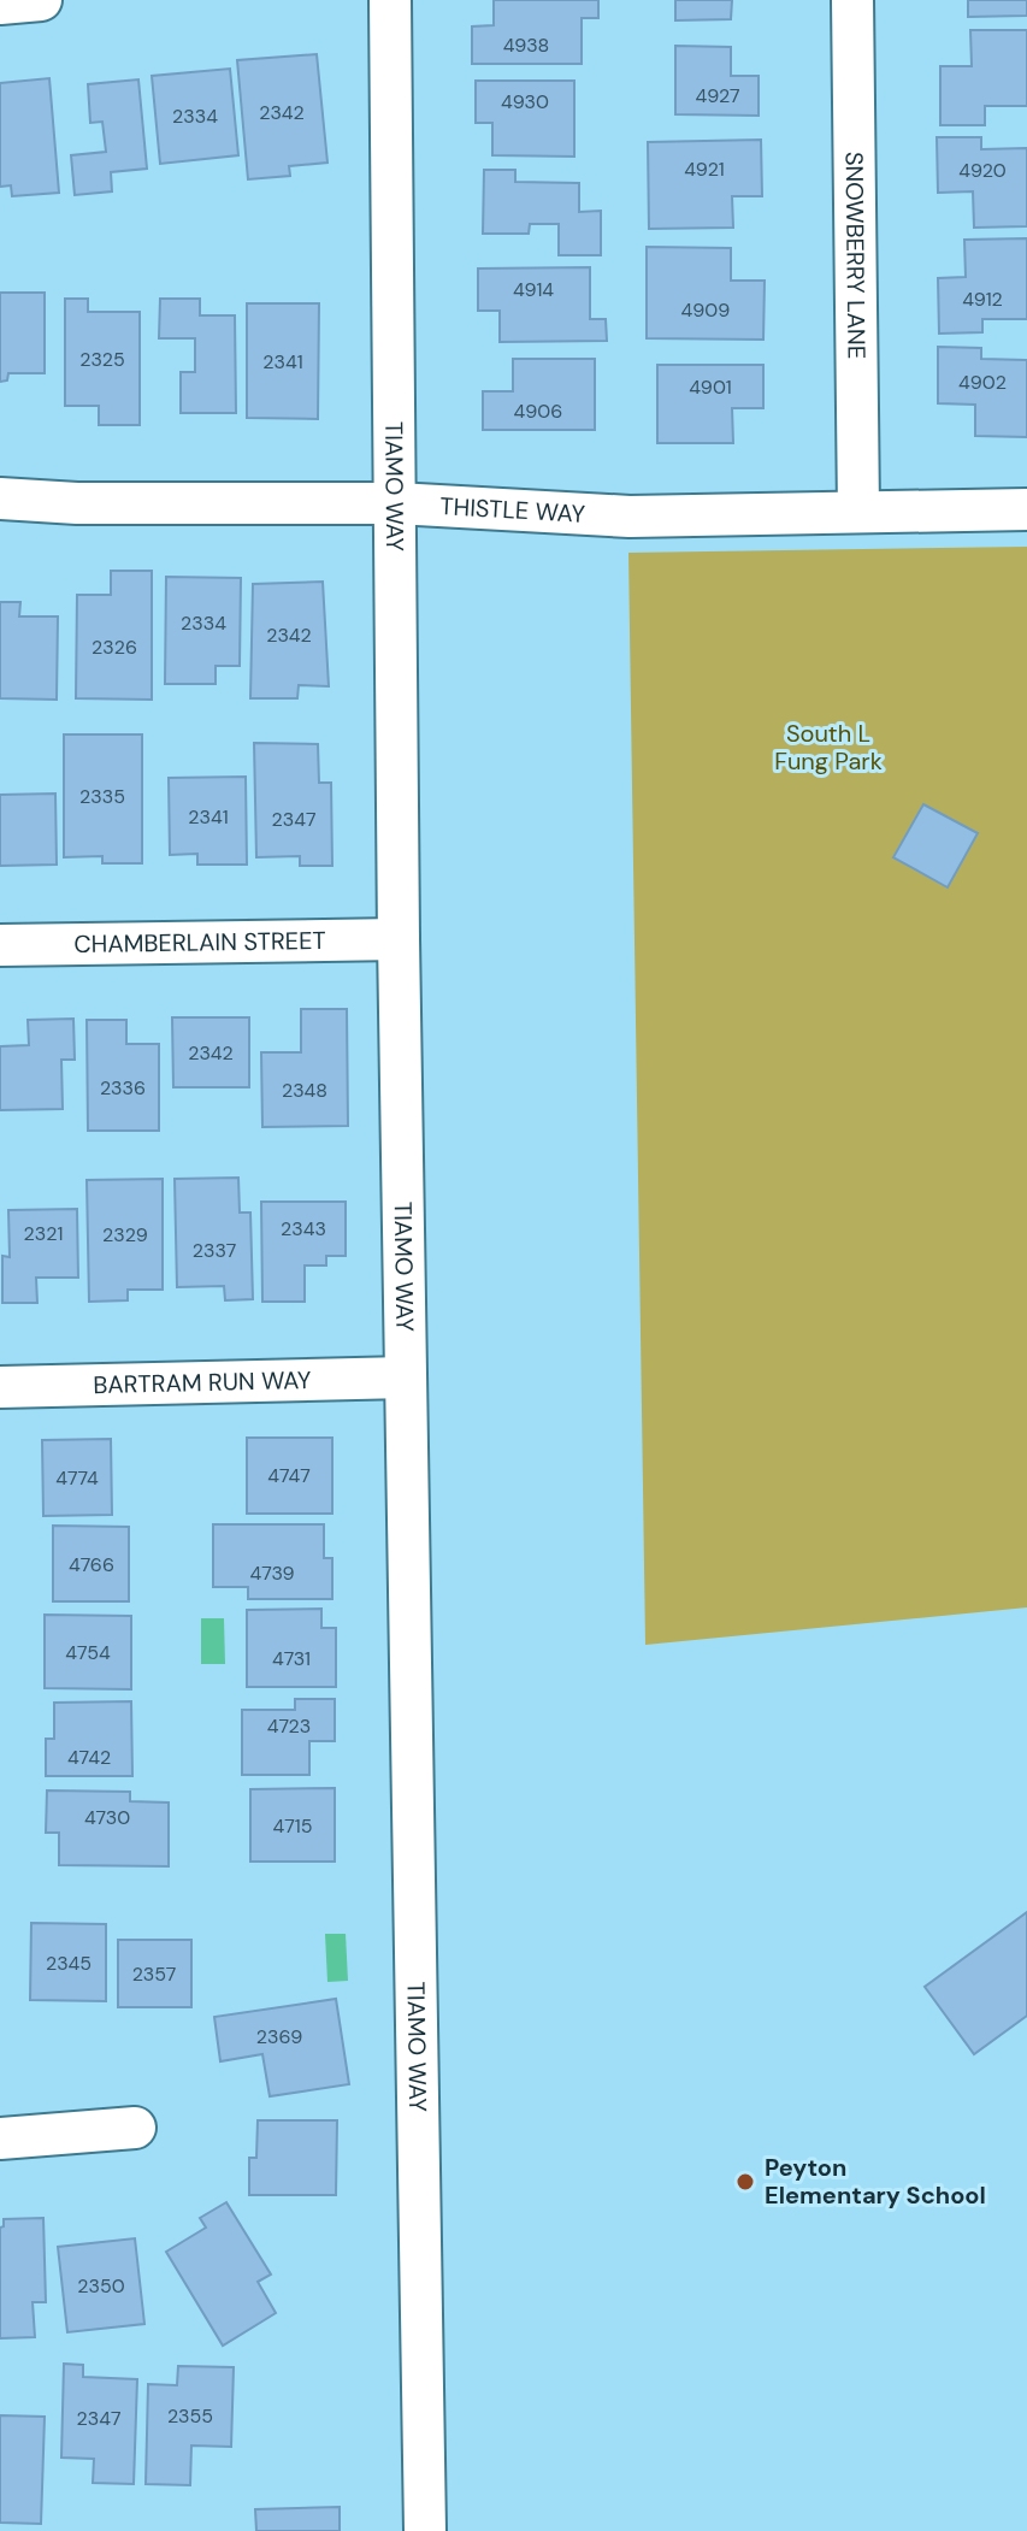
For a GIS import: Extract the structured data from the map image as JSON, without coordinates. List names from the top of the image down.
{
  "streets": {
    "street": [
      "SNOWBERRY LANE",
      "TIAMO WAY",
      "THISTLE WAY",
      "CHAMBERLAIN STREET",
      "BARTRAM RUN WAY"
    ]
  },
  "crossings": [
    ["SNOWBERRY LANE", "THISTLE WAY"],
    ["TIAMO WAY", "THISTLE WAY"],
    ["TIAMO WAY", "CHAMBERLAIN STREET"],
    ["TIAMO WAY", "BARTRAM RUN WAY"]
  ],
  "parks": ["South L Fung Park"],
  "places": ["Peyton Elementary School"],
  "house_numbers": [
    "4938",
    "4927",
    "4930",
    "2342",
    "2334",
    "4921",
    "4920",
    "4914",
    "4912",
    "4909",
    "2325",
    "2341",
    "4902",
    "4901",
    "4906",
    "2334",
    "2342",
    "2326",
    "2335",
    "2341",
    "2347",
    "2342",
    "2336",
    "2348",
    "2343",
    "2321",
    "2329",
    "2337",
    "4747",
    "4774",
    "4766",
    "4739",
    "4754",
    "4731",
    "4723",
    "4742",
    "4730",
    "4715",
    "2345",
    "2357",
    "2369",
    "2350",
    "2355",
    "2347"
  ]
}
